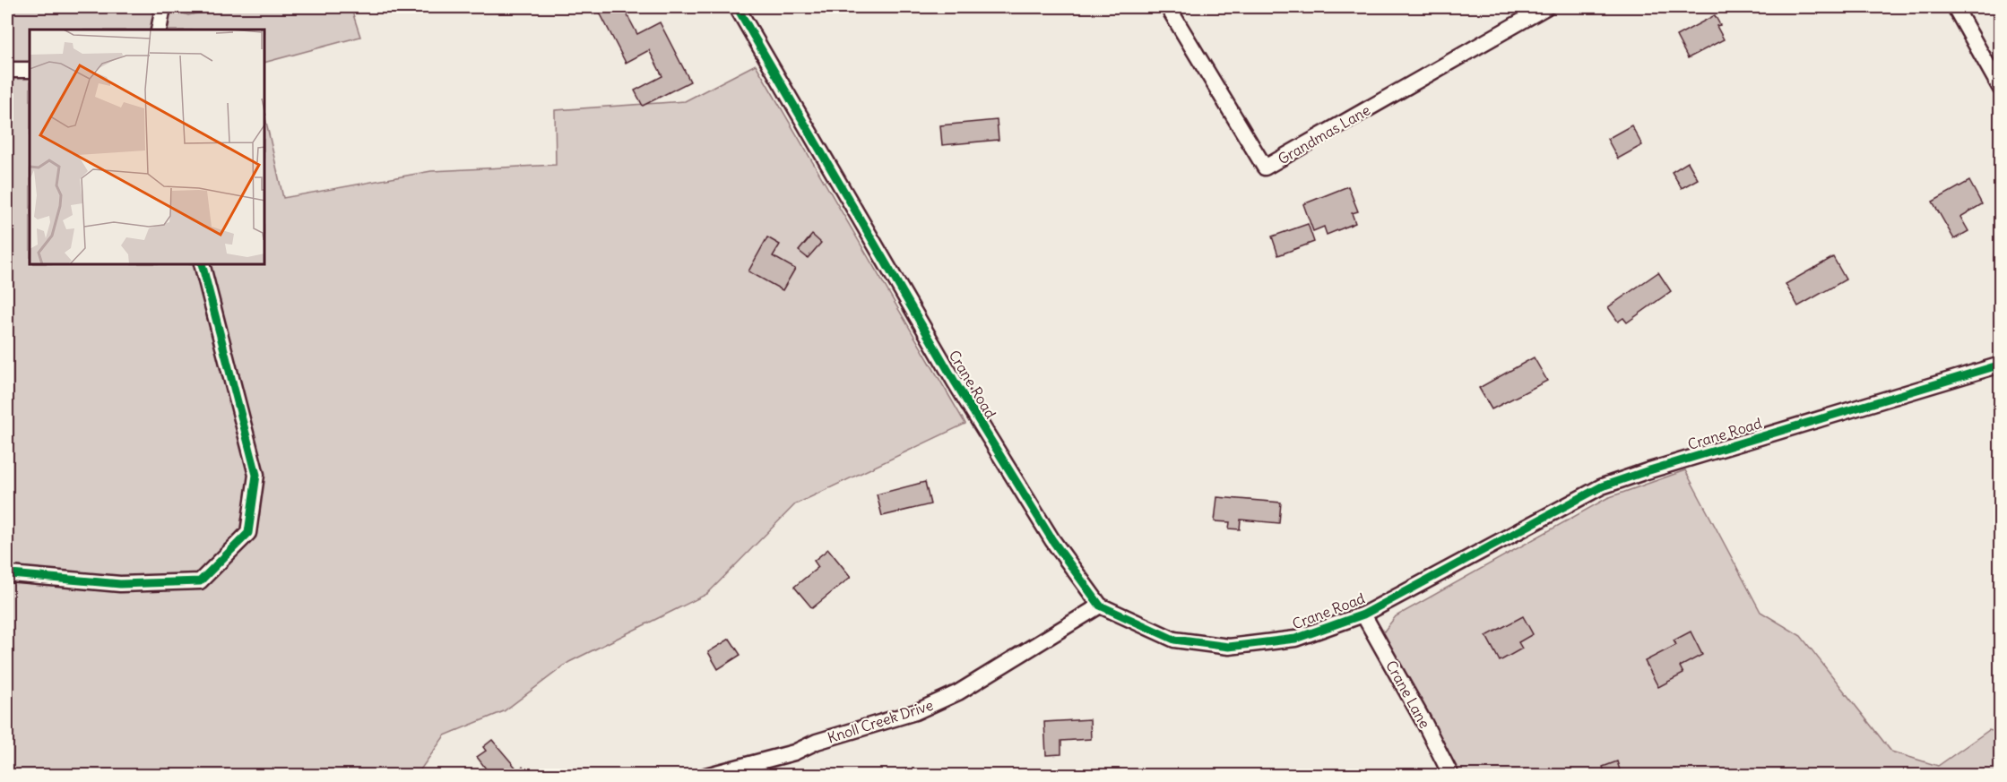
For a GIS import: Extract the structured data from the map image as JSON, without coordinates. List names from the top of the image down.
{
  "streets": {
    "street": [
      "Grandmas Lane",
      "Crane Road",
      "Crane Lane",
      "Knoll Creek Drive"
    ]
  },
  "crossings": [
    ["Crane Road", "Crane Lane"],
    ["Crane Road", "Knoll Creek Drive"]
  ]
}
